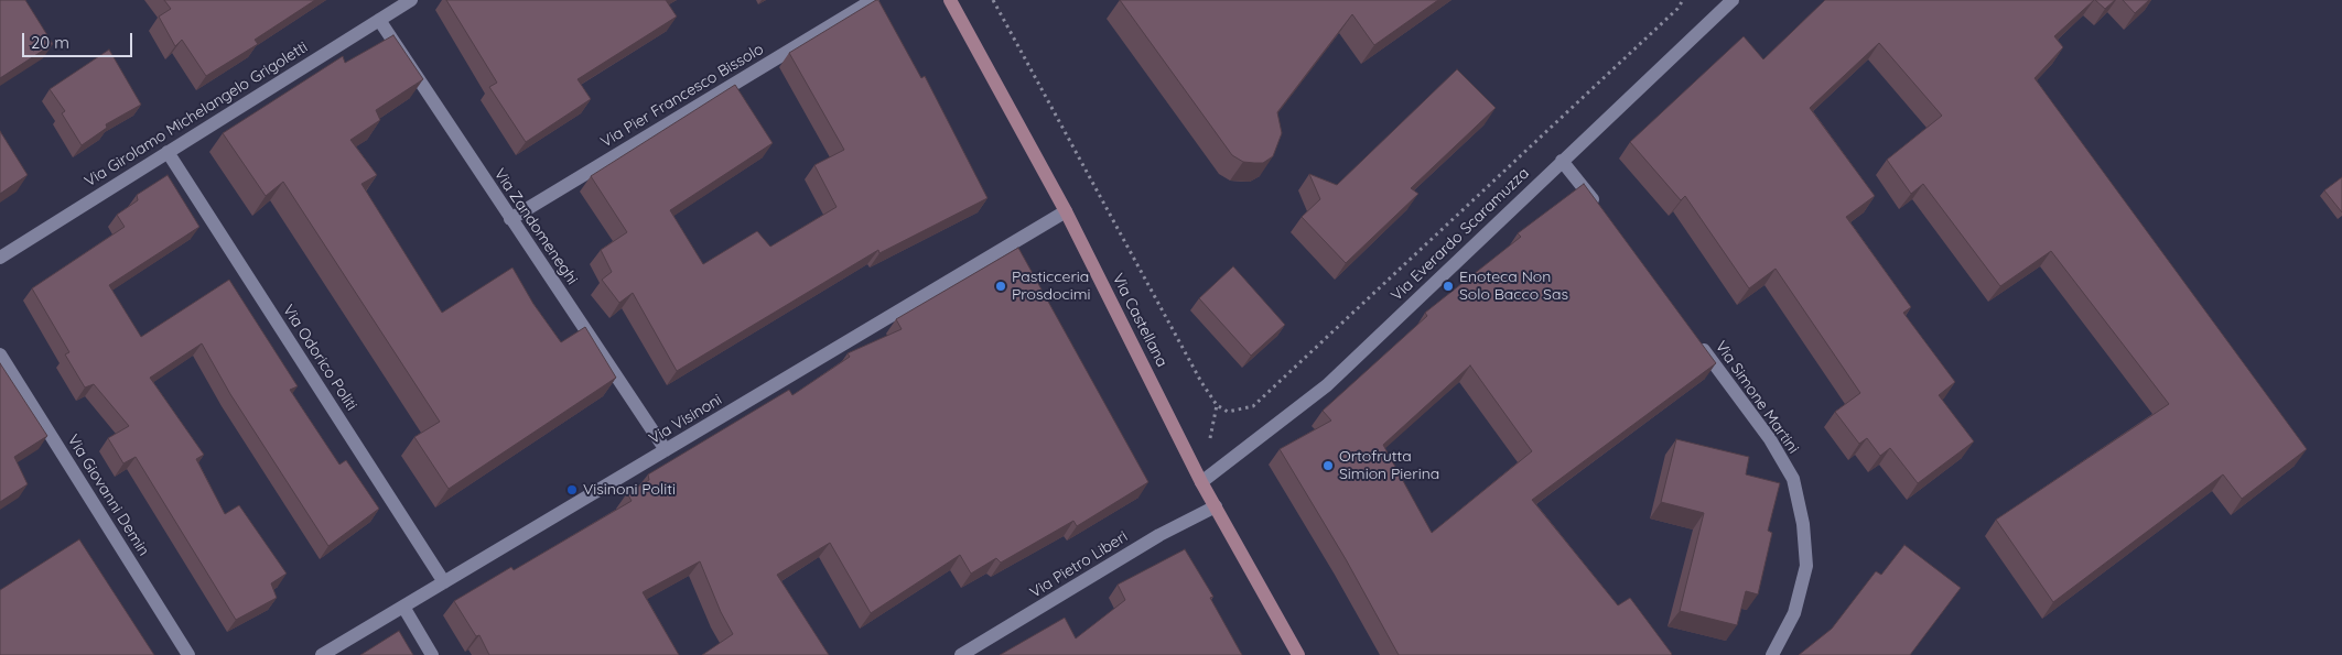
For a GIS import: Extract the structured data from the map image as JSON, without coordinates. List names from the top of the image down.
{
  "streets": {
    "street": [
      "Via Pier Francesco Bissolo",
      "Via Girolamo Michelangelo Grigoletti",
      "Via Zandomeneghi",
      "Via Everardo Scaramuzza",
      "Via Castellana",
      "Via Odorico Politi",
      "Via Simone Martini",
      "Via Visinoni",
      "Via Giovanni Demin",
      "Via Pietro Liberi"
    ]
  },
  "crossings": [
    ["Via Pier Francesco Bissolo", "Via Zandomeneghi"],
    ["Via Girolamo Michelangelo Grigoletti", "Via Zandomeneghi"],
    ["Via Girolamo Michelangelo Grigoletti", "Via Odorico Politi"],
    ["Via Zandomeneghi", "Via Visinoni"],
    ["Via Everardo Scaramuzza", "Via Castellana"],
    ["Via Castellana", "Via Visinoni"],
    ["Via Castellana", "Via Pietro Liberi"],
    ["Via Odorico Politi", "Via Visinoni"]
  ],
  "places": [
    "Pasticceria Prosdocimi",
    "Enoteca Non Solo Bacco Sas",
    "Ortofrutta Simion Pierina",
    "Visinoni Politi"
  ],
  "scale_bar": "20 m"
}
